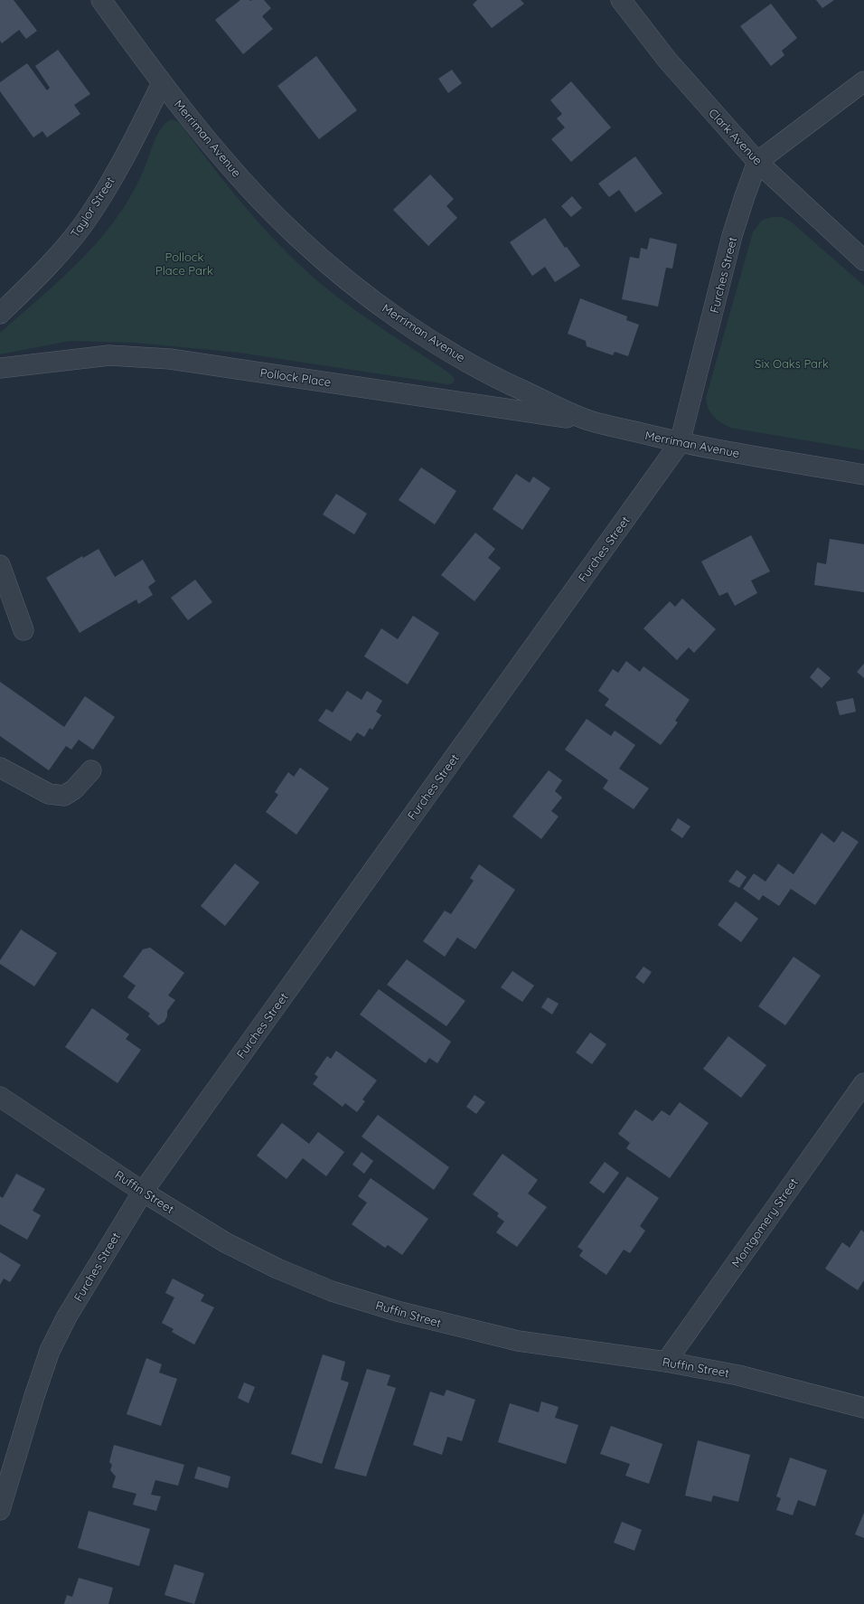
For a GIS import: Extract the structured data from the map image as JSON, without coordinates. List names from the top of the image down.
{
  "streets": {
    "street": [
      "Clark Avenue",
      "Merriman Avenue",
      "Taylor Street",
      "Furches Street",
      "Pollock Place",
      "Ruffin Street",
      "Montgomery Street"
    ]
  },
  "crossings": [
    ["Clark Avenue", "Furches Street"],
    ["Merriman Avenue", "Taylor Street"],
    ["Merriman Avenue", "Furches Street"],
    ["Merriman Avenue", "Pollock Place"],
    ["Furches Street", "Ruffin Street"],
    ["Ruffin Street", "Montgomery Street"]
  ],
  "parks": ["Pollock Place Park", "Six Oaks Park"]
}
